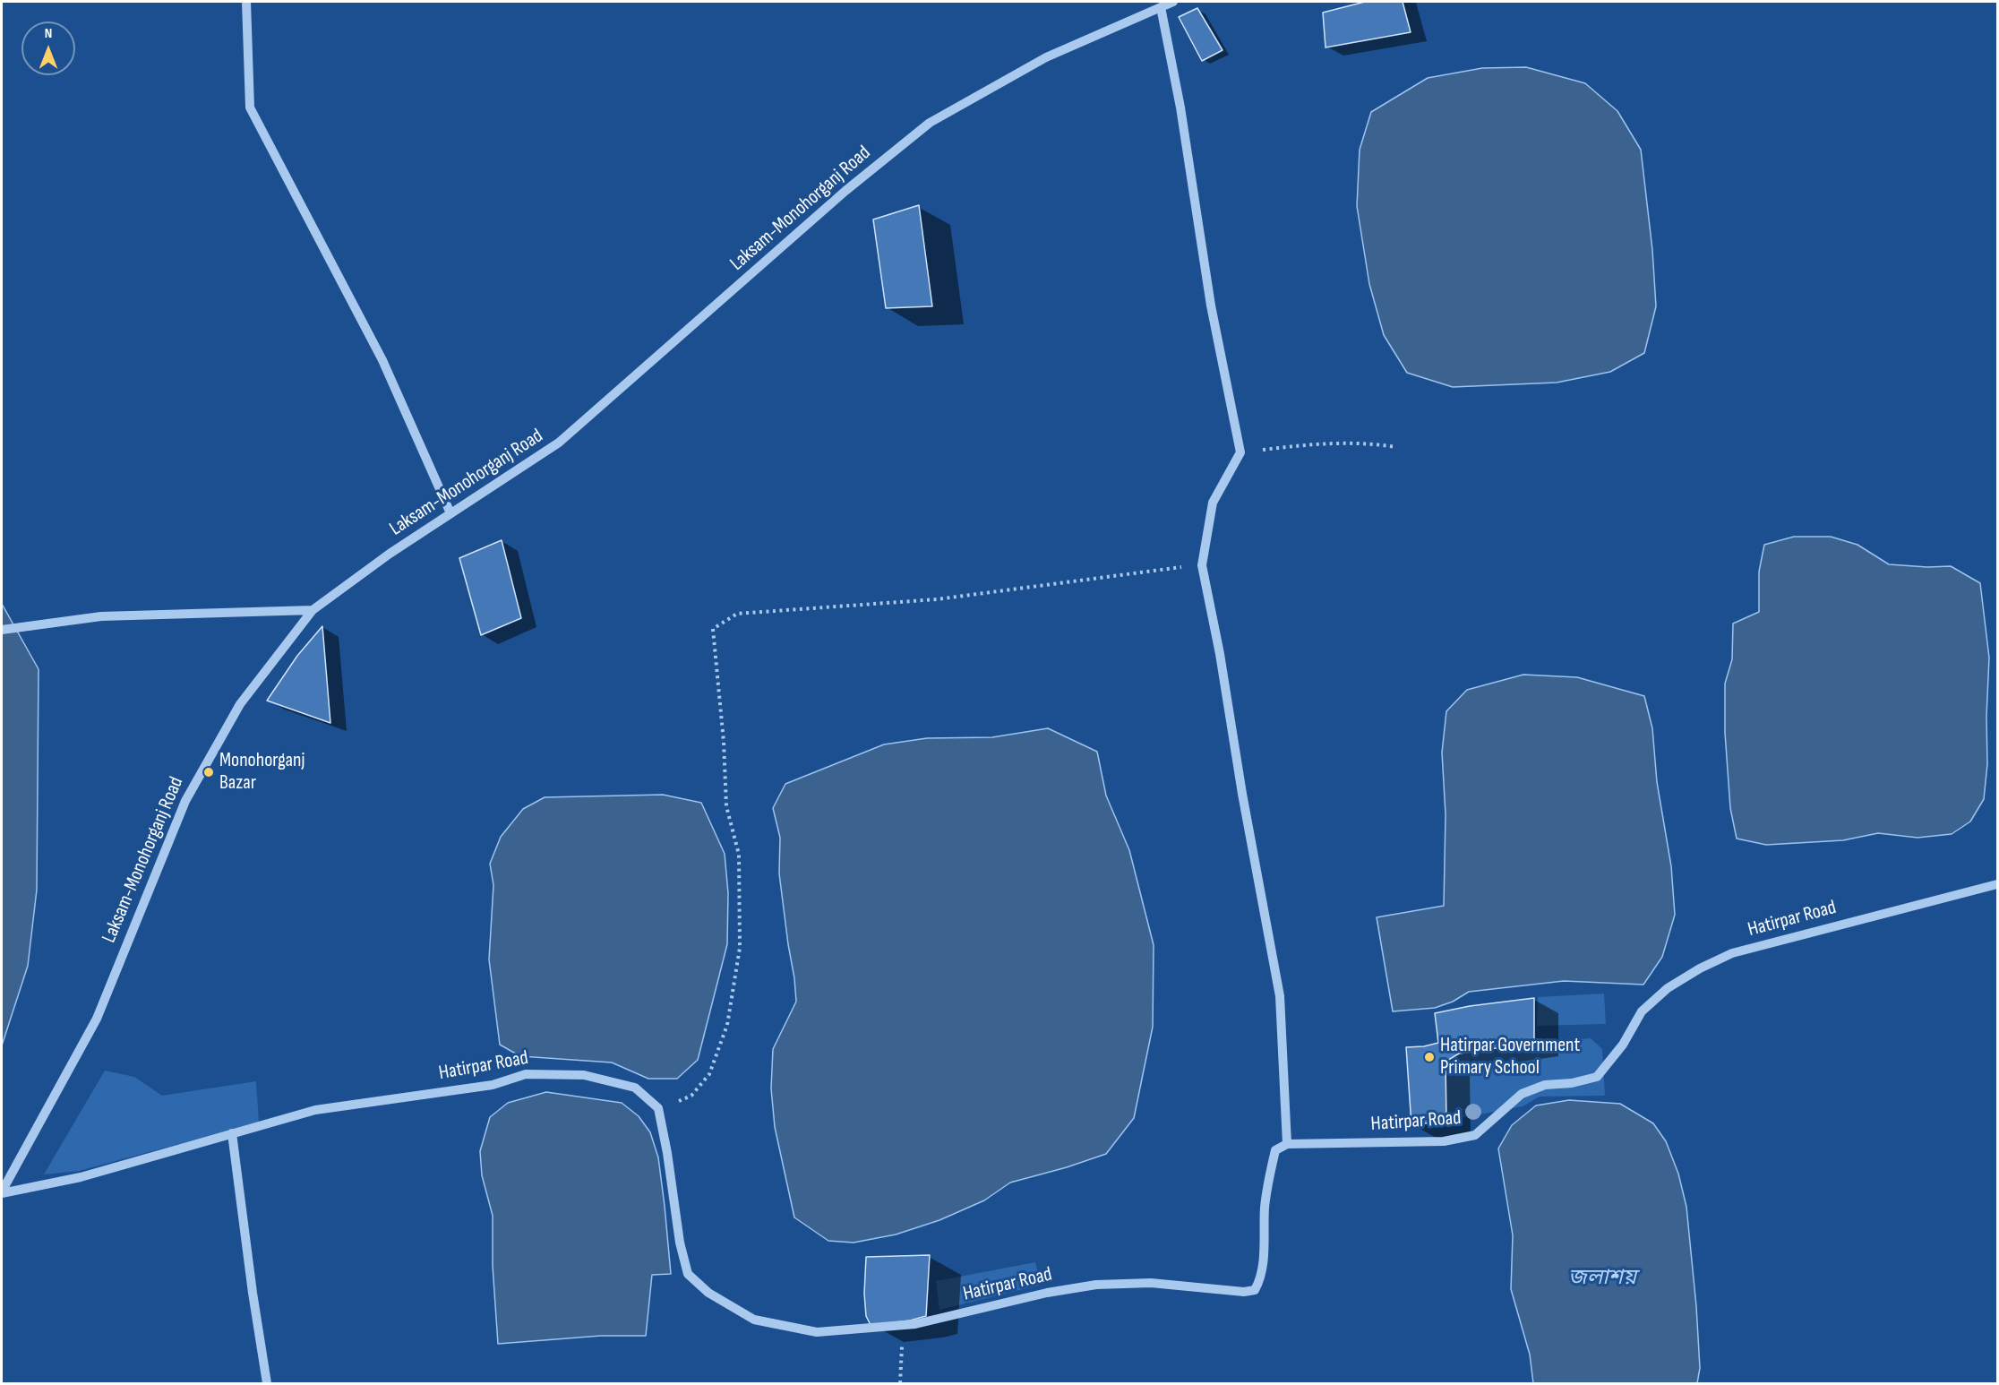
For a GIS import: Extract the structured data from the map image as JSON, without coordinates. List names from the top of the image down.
{
  "streets": {
    "street": ["Laksam-Monohorganj Road", "Hatirpar Road"]
  },
  "crossings": [
    ["Laksam-Monohorganj Road", "Hatirpar Road"]
  ],
  "water": ["জলাশয়"],
  "places": ["Monohorganj Bazar", "Hatirpar Government Primary School"],
  "north": "top"
}
